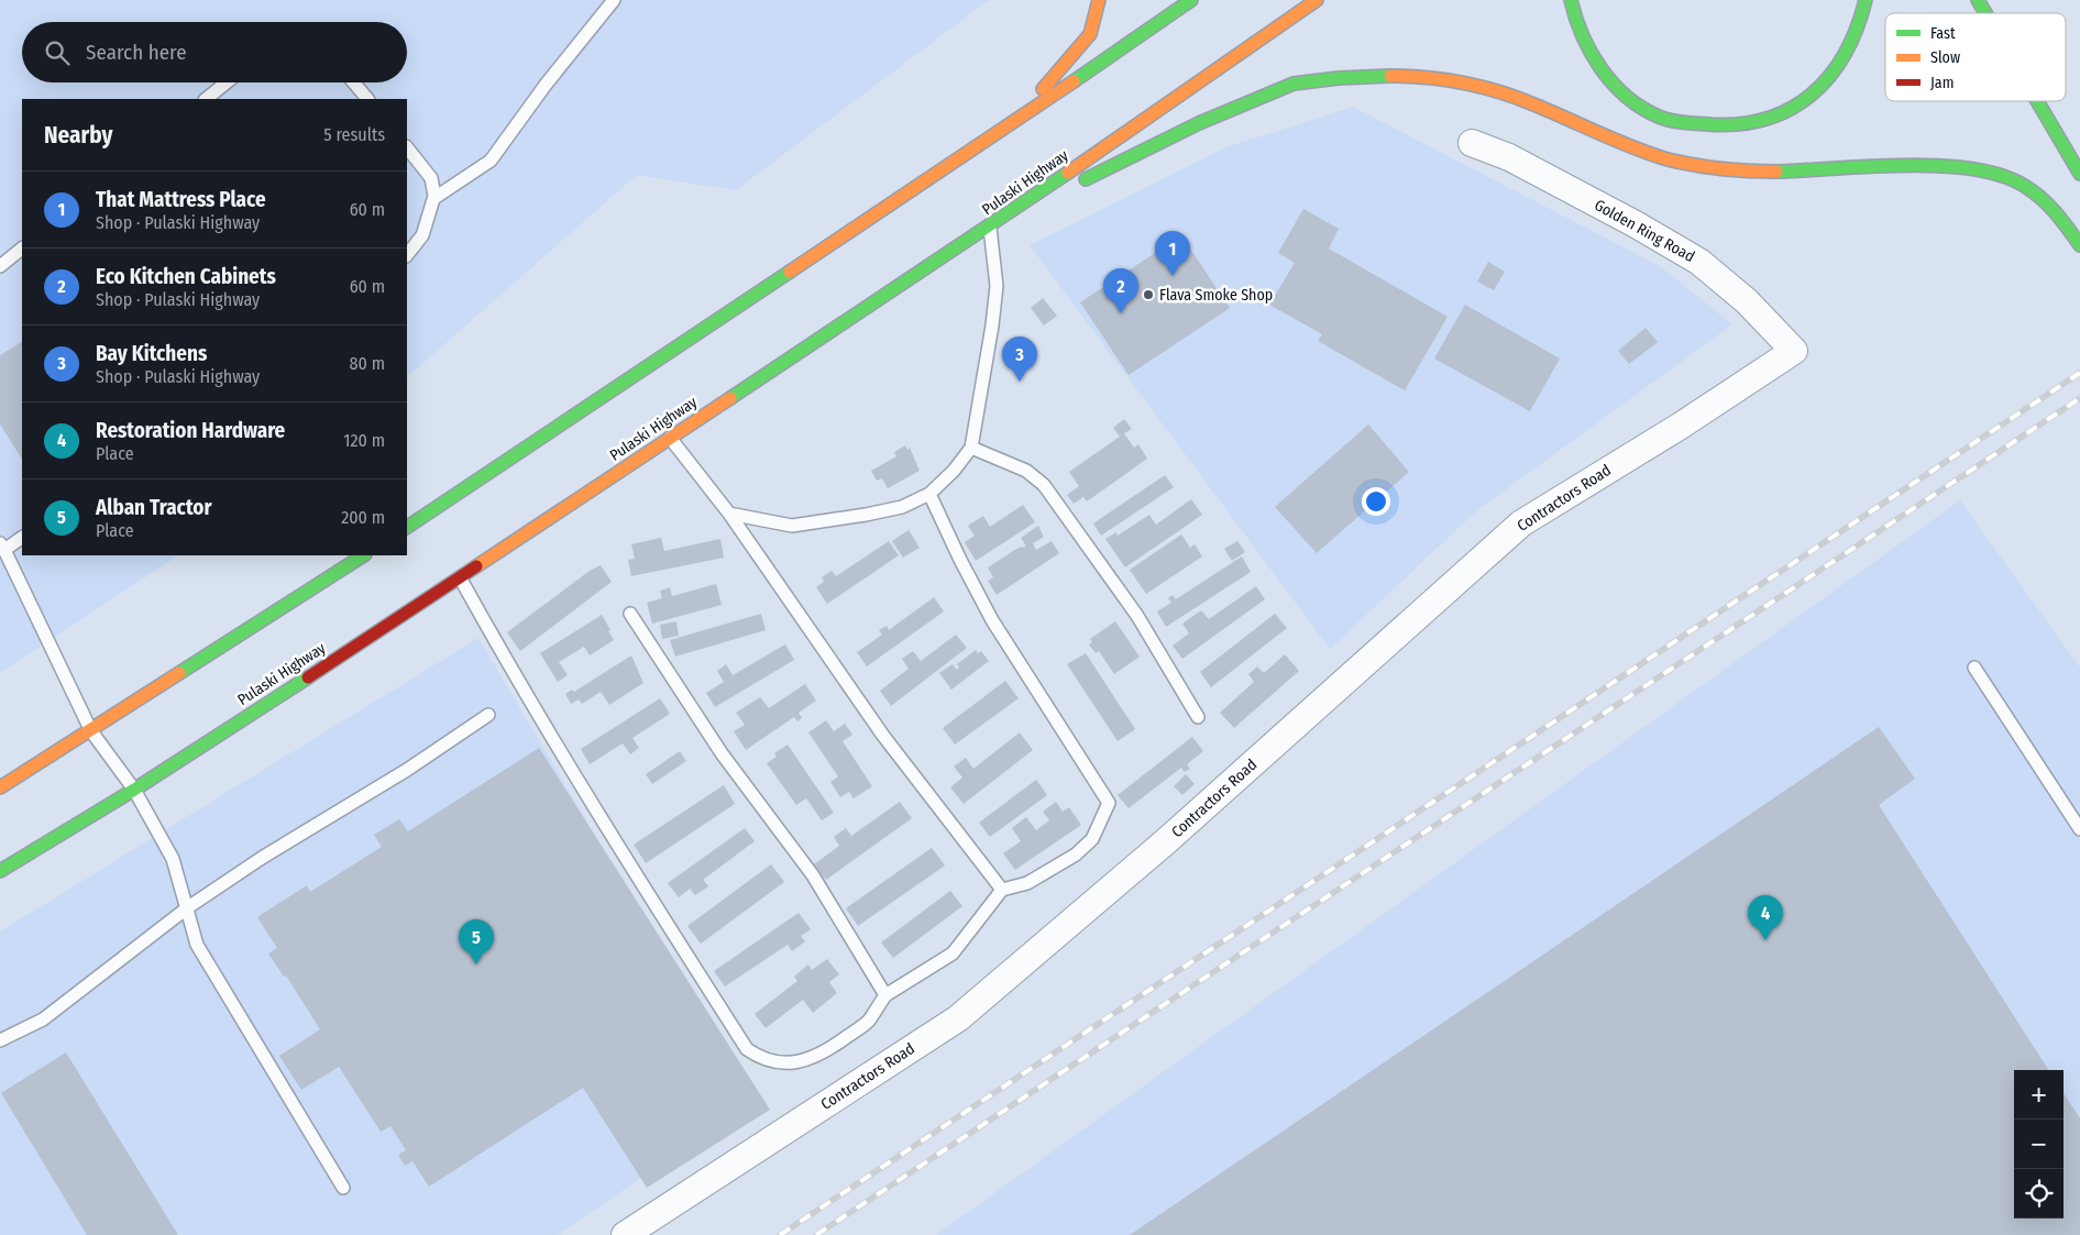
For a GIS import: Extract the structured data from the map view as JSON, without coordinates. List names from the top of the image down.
{
  "streets": {
    "highway": ["Pulaski Highway"],
    "street": ["Golden Ring Road", "Contractors Road"]
  },
  "crossings": [
    ["Golden Ring Road", "Contractors Road"]
  ],
  "places": ["Flava Smoke Shop"],
  "legend": ["Fast", "Slow", "Jam"],
  "page": {
    "search": "Search here",
    "heading": ["Nearby", "5 results"],
    "list": [
      {
        "mark": "1",
        "name": "That Mattress Place",
        "note": "Shop · Pulaski Highway",
        "value": "60 m"
      },
      {
        "mark": "2",
        "name": "Eco Kitchen Cabinets",
        "note": "Shop · Pulaski Highway",
        "value": "60 m"
      },
      {
        "mark": "3",
        "name": "Bay Kitchens",
        "note": "Shop · Pulaski Highway",
        "value": "80 m"
      },
      {
        "mark": "4",
        "name": "Restoration Hardware",
        "note": "Place",
        "value": "120 m"
      },
      {
        "mark": "5",
        "name": "Alban Tractor",
        "note": "Place",
        "value": "200 m"
      }
    ],
    "pins": [
      "1",
      "2",
      "3",
      "4",
      "5"
    ],
    "map_buttons": ["+", "−"]
  }
}
